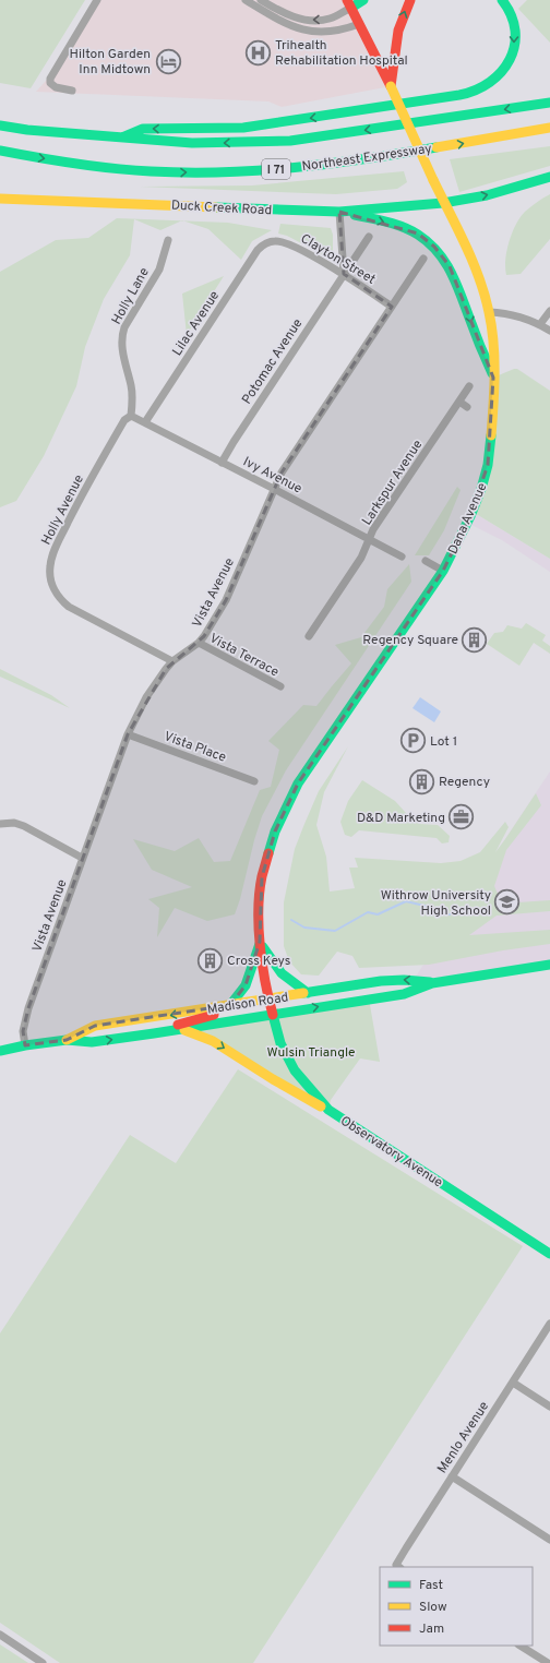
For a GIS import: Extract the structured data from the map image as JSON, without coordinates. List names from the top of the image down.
{
  "streets": {
    "main road": [
      "Northeast Expressway",
      "I 71",
      "Duck Creek Road",
      "Dana Avenue",
      "Madison Road",
      "Observatory Avenue"
    ],
    "street": [
      "Clayton Street",
      "Holly Lane",
      "Lilac Avenue",
      "Potomac Avenue",
      "Ivy Avenue",
      "Larkspur Avenue",
      "Holly Avenue",
      "Vista Avenue",
      "Vista Terrace",
      "Vista Place",
      "Menlo Avenue"
    ]
  },
  "crossings": [
    ["Duck Creek Road", "Dana Avenue"],
    ["Clayton Street", "Lilac Avenue"],
    ["Clayton Street", "Potomac Avenue"],
    ["Clayton Street", "Vista Avenue"],
    ["Holly Lane", "Ivy Avenue"],
    ["Holly Lane", "Holly Avenue"],
    ["Lilac Avenue", "Ivy Avenue"],
    ["Potomac Avenue", "Ivy Avenue"],
    ["Ivy Avenue", "Larkspur Avenue"],
    ["Ivy Avenue", "Holly Avenue"],
    ["Ivy Avenue", "Vista Avenue"],
    ["Holly Avenue", "Vista Avenue"],
    ["Dana Avenue", "Madison Road"],
    ["Dana Avenue", "Observatory Avenue"],
    ["Vista Avenue", "Vista Terrace"],
    ["Vista Avenue", "Vista Place"],
    ["Vista Avenue", "Madison Road"],
    ["Madison Road", "Observatory Avenue"]
  ],
  "parks": ["Wulsin Triangle"],
  "places": {
    "hospital": ["Trihealth Rehabilitation Hospital"],
    "hotel": ["Hilton Garden Inn Midtown"],
    "building": ["Regency Square", "Regency", "Cross Keys"],
    "parking": ["Lot 1"],
    "office": ["D&D Marketing"],
    "school or university": ["Withrow University High School"]
  },
  "legend": ["Fast", "Slow", "Jam"]
}
